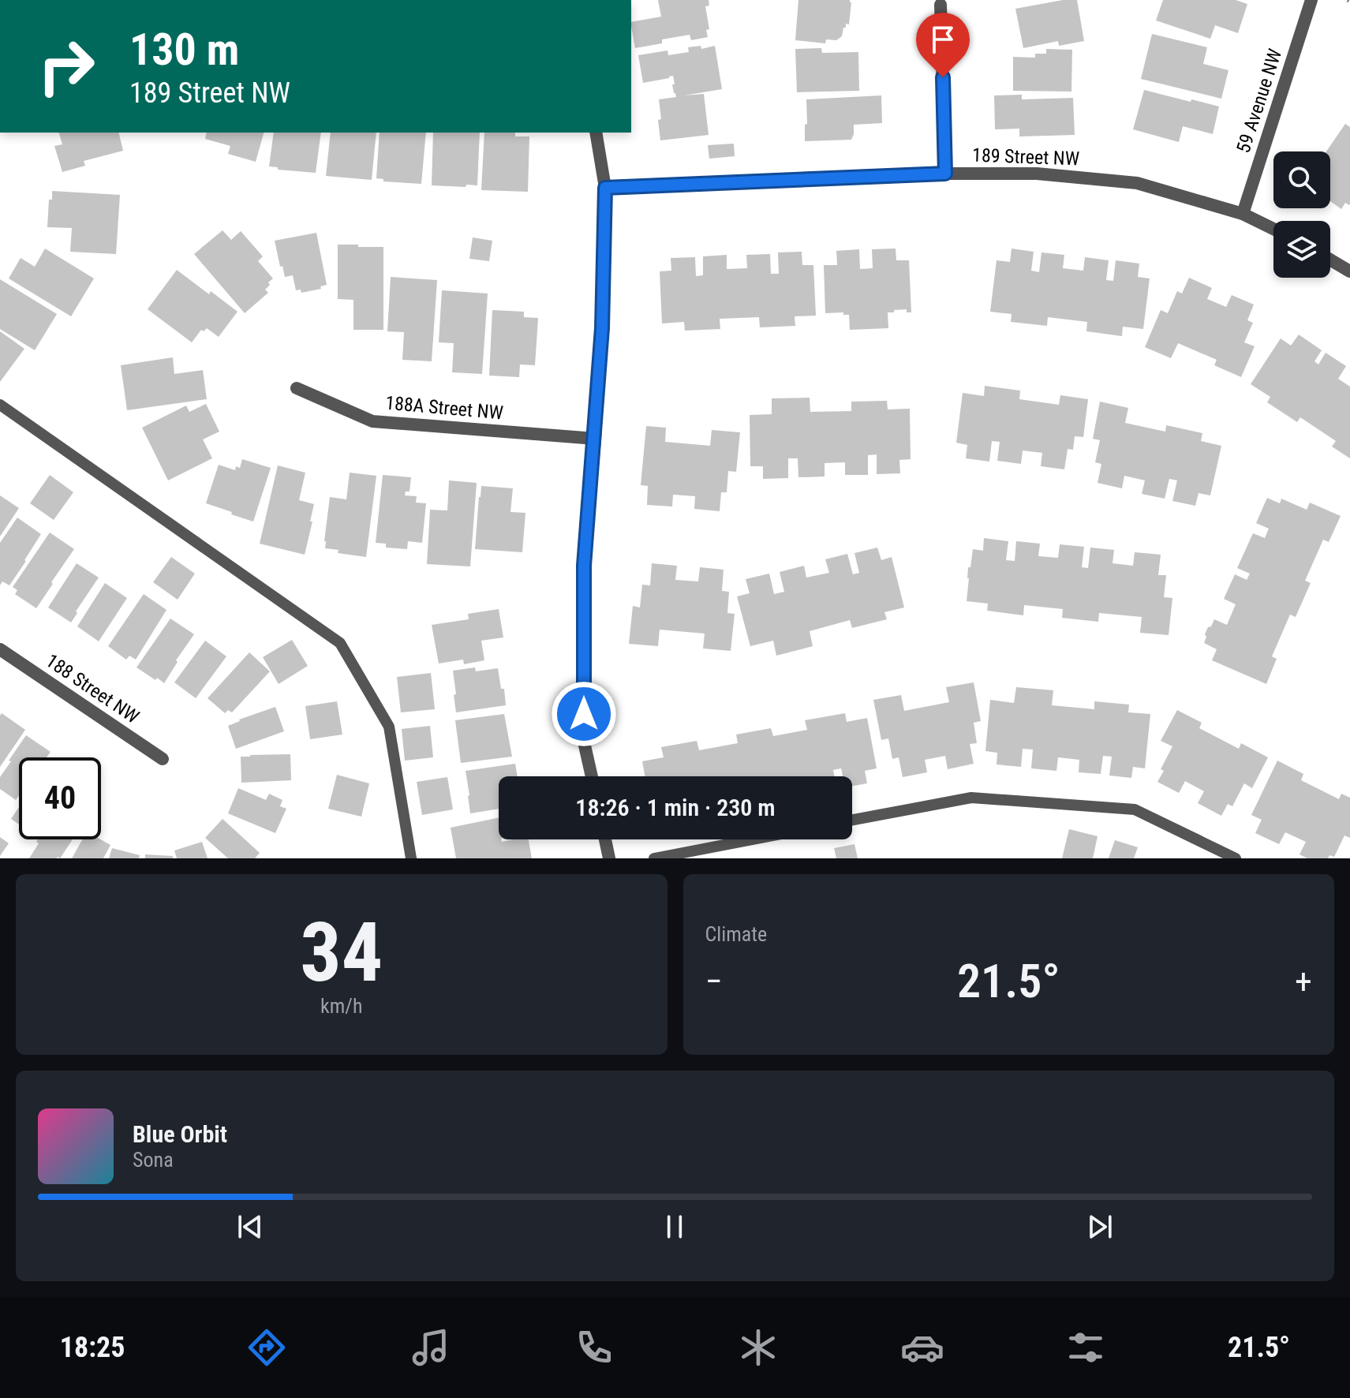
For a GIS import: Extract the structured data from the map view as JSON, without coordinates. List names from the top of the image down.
{
  "streets": {
    "street": [
      "59 Avenue NW",
      "189 Street NW",
      "188A Street NW",
      "188 Street NW"
    ]
  },
  "crossings": [
    ["59 Avenue NW", "189 Street NW"]
  ],
  "page": {
    "turn": ["130 m", "189 Street NW"],
    "limit": "40",
    "trip": "18:26 · 1 min · 230 m",
    "tile": [
      ["34", "km/h"],
      "Climate"
    ],
    "heat": ["−", "21.5°", "+"],
    "song": ["Blue Orbit", "Sona"],
    "tabs": ["18:25", "21.5°"]
  }
}
